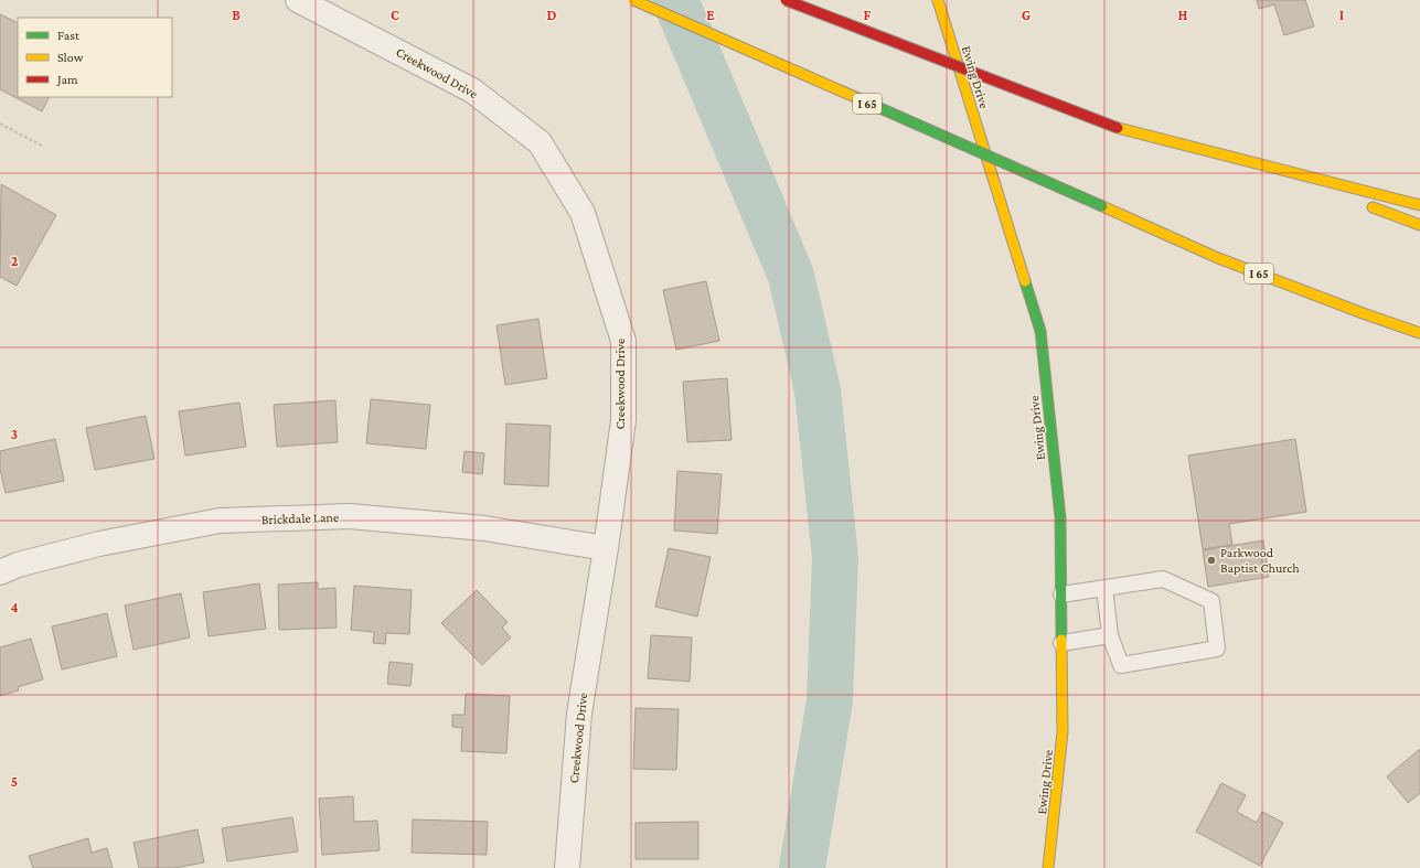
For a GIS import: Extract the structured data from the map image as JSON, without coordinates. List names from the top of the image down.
{
  "streets": {
    "main road": ["Ewing Drive", "I 65"],
    "street": ["Creekwood Drive", "Brickdale Lane"]
  },
  "crossings": [
    ["Creekwood Drive", "Brickdale Lane"]
  ],
  "places": ["Parkwood Baptist Church"],
  "legend": ["Fast", "Slow", "Jam"],
  "grid": {
    "columns": [
      "B",
      "C",
      "D",
      "E",
      "F",
      "G",
      "H",
      "I"
    ],
    "rows": [
      "2",
      "3",
      "4",
      "5"
    ]
  }
}
